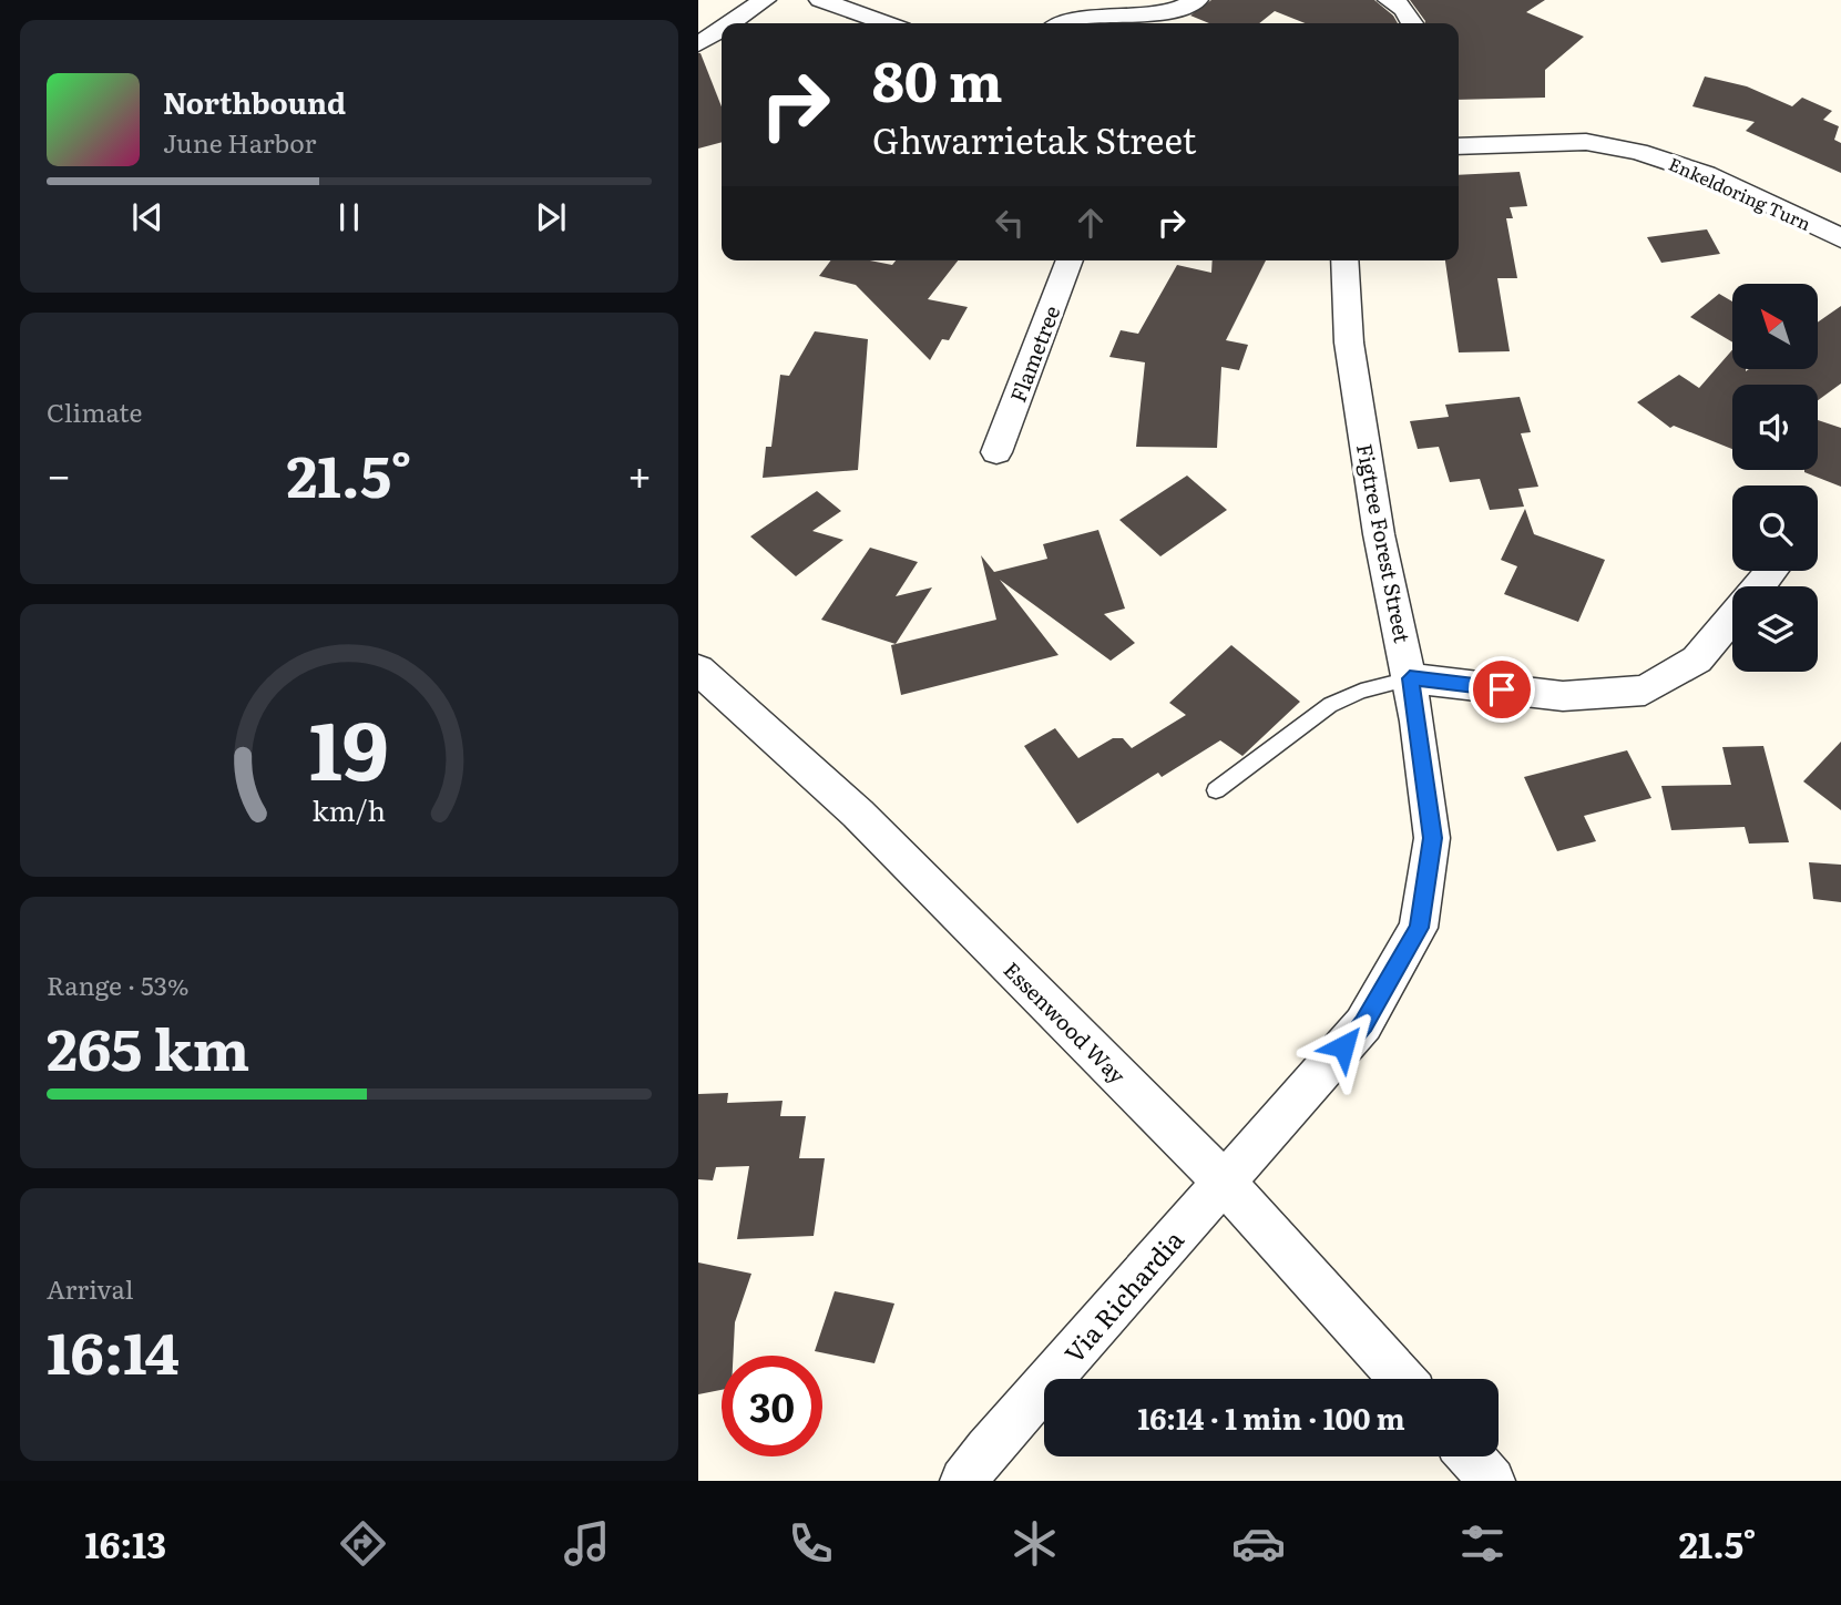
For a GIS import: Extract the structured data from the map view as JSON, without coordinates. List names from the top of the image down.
{
  "streets": {
    "street": [
      "Enkeldoring Turn",
      "Flametree",
      "Figtree Forest Street",
      "Essenwood Way",
      "Via Richardia"
    ]
  },
  "crossings": [
    ["Figtree Forest Street", "Essenwood Way"],
    ["Figtree Forest Street", "Via Richardia"],
    ["Essenwood Way", "Via Richardia"]
  ],
  "north": "top left",
  "page": {
    "turn": ["80 m", "Ghwarrietak Street"],
    "song": ["Northbound", "June Harbor"],
    "tile": [
      "Climate",
      ["Range · 53%", "265 km"],
      ["Arrival", "16:14"]
    ],
    "heat": ["−", "21.5°", "+"],
    "limit": "30",
    "trip": "16:14 · 1 min · 100 m",
    "tabs": ["16:13", "21.5°"],
    "gauge": ["19", "km/h"]
  }
}
